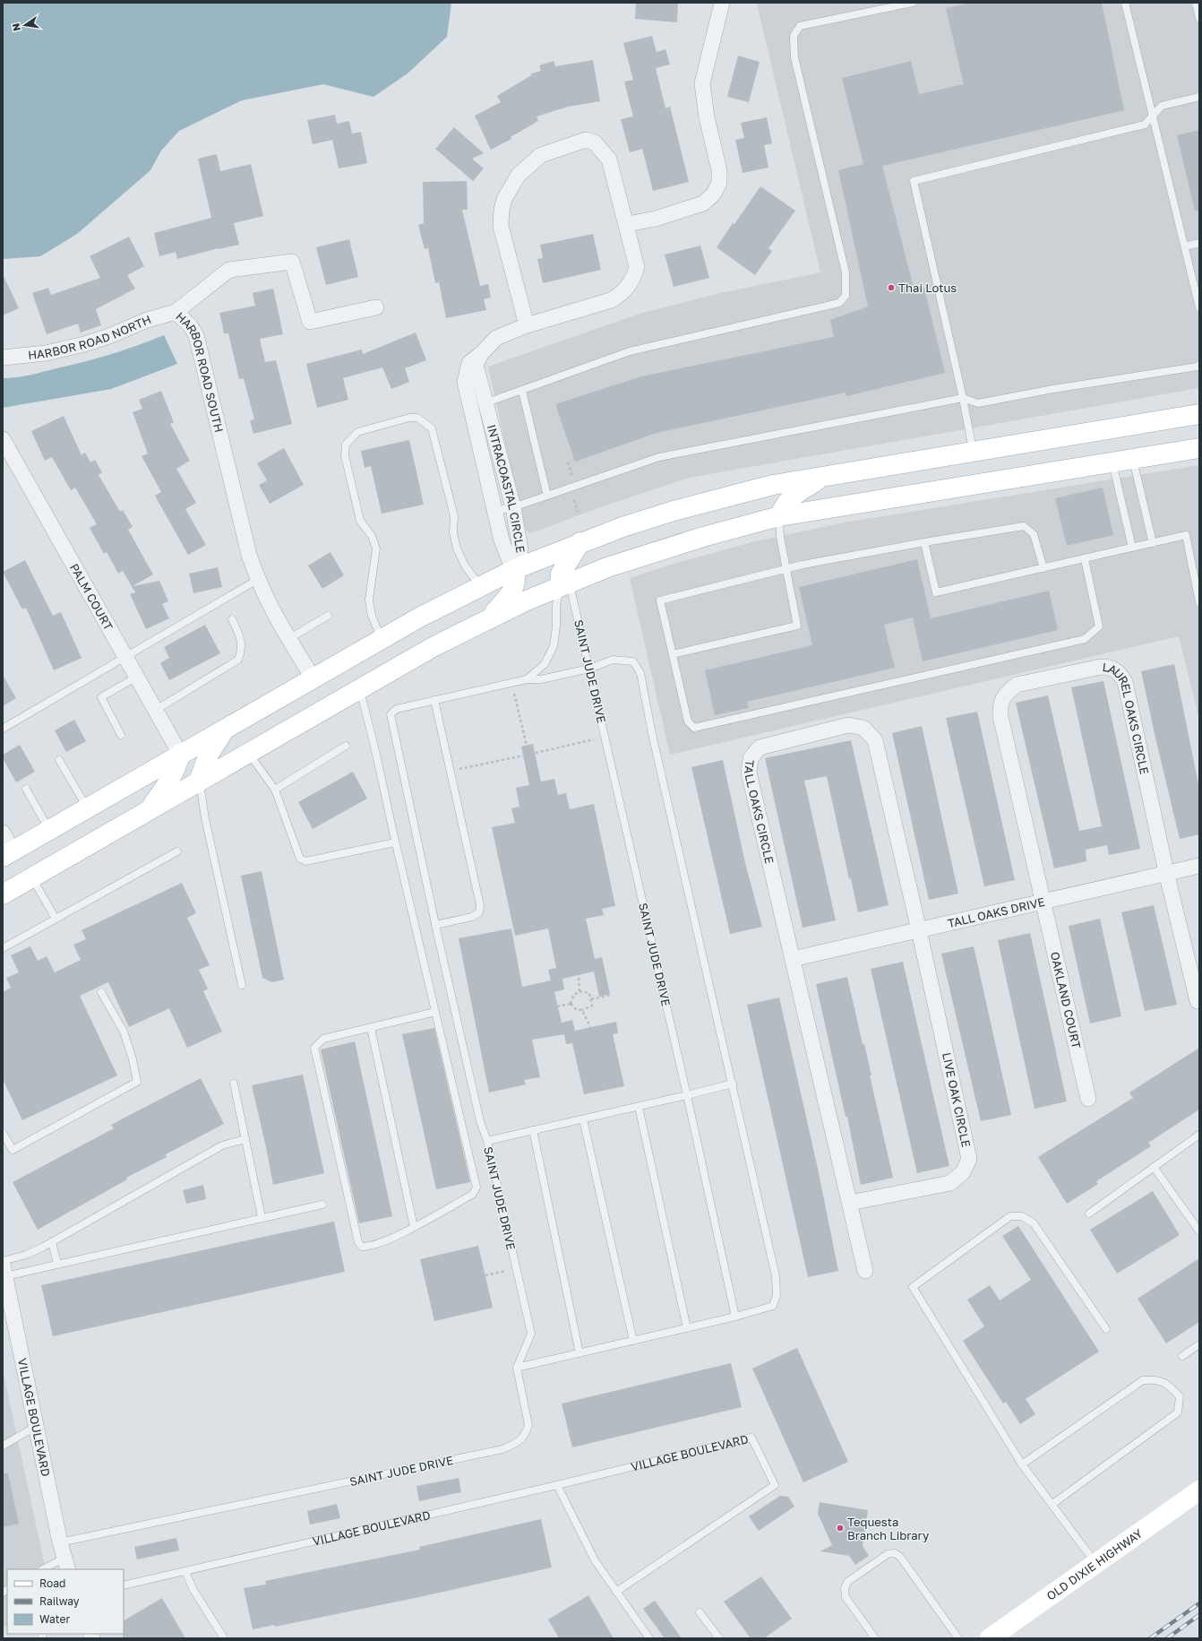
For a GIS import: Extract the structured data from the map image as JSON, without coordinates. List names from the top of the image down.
{
  "streets": {
    "main road": ["OLD DIXIE HIGHWAY"],
    "street": [
      "HARBOR ROAD NORTH",
      "HARBOR ROAD SOUTH",
      "INTRACOASTAL CIRCLE",
      "PALM COURT",
      "LAUREL OAKS CIRCLE",
      "TALL OAKS CIRCLE",
      "TALL OAKS DRIVE",
      "OAKLAND COURT",
      "LIVE OAK CIRCLE",
      "VILLAGE BOULEVARD"
    ],
    "lane": ["SAINT JUDE DRIVE"]
  },
  "crossings": [
    ["HARBOR ROAD NORTH", "HARBOR ROAD SOUTH"],
    ["SAINT JUDE DRIVE", "VILLAGE BOULEVARD"],
    ["LAUREL OAKS CIRCLE", "TALL OAKS DRIVE"],
    ["LAUREL OAKS CIRCLE", "OAKLAND COURT"],
    ["TALL OAKS CIRCLE", "TALL OAKS DRIVE"],
    ["TALL OAKS CIRCLE", "LIVE OAK CIRCLE"],
    ["TALL OAKS DRIVE", "OAKLAND COURT"],
    ["TALL OAKS DRIVE", "LIVE OAK CIRCLE"]
  ],
  "places": ["Thai Lotus", "Tequesta Branch Library"],
  "legend": ["Road", "Railway", "Water"],
  "north": "left"
}
